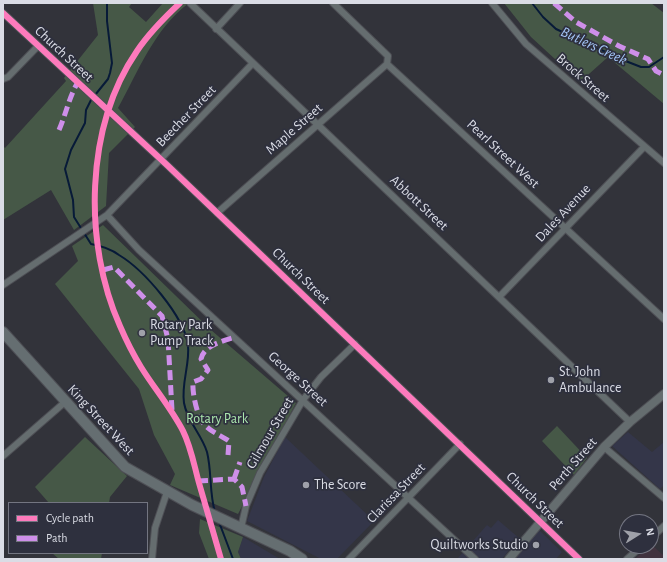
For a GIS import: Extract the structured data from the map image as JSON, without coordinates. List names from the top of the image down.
{
  "streets": {
    "main road": ["King Street West"],
    "street": [
      "Church Street",
      "Brock Street",
      "Beecher Street",
      "Maple Street",
      "Pearl Street West",
      "Abbott Street",
      "Dales Avenue",
      "George Street",
      "Gilmour Street",
      "Perth Street",
      "Clarissa Street"
    ]
  },
  "crossings": [
    ["Church Street", "Beecher Street"],
    ["Church Street", "Maple Street"],
    ["Church Street", "Gilmour Street"],
    ["Church Street", "Perth Street"],
    ["Church Street", "Clarissa Street"],
    ["Brock Street", "Dales Avenue"],
    ["Beecher Street", "Abbott Street"],
    ["Beecher Street", "George Street"],
    ["Maple Street", "Pearl Street West"],
    ["Maple Street", "Abbott Street"],
    ["Pearl Street West", "Dales Avenue"],
    ["Abbott Street", "Dales Avenue"],
    ["Abbott Street", "Perth Street"],
    ["George Street", "Gilmour Street"],
    ["George Street", "Clarissa Street"],
    ["King Street West", "Gilmour Street"]
  ],
  "water": ["Butlers Creek"],
  "parks": ["Rotary Park"],
  "places": [
    "Rotary Park Pump Track",
    "St. John Ambulance",
    "The Score",
    "Quiltworks Studio"
  ],
  "legend": ["Cycle path", "Path"],
  "north": "right"
}
